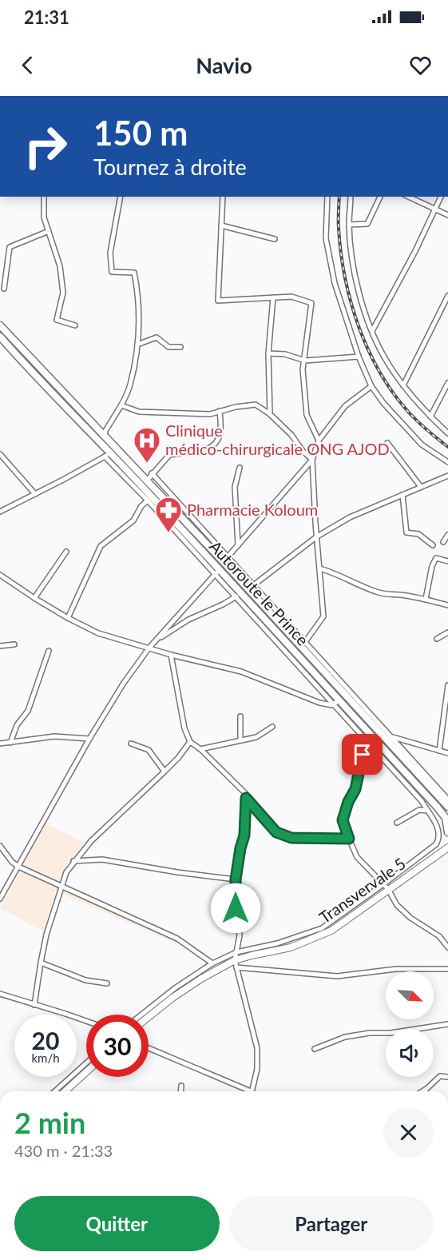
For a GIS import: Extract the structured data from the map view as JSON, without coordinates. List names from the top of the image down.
{
  "streets": {
    "main road": ["Autoroute le Prince", "Transvervale 5"]
  },
  "places": {
    "hospital": ["Clinique médico-chirurgicale ONG AJOD"],
    "pharmacy": ["Pharmacie Koloum"]
  },
  "north": "bottom right",
  "page": {
    "status": "21:31",
    "header": "Navio",
    "turn": ["150 m", "Tournez à droite"],
    "speed": "20 km/h",
    "limit": "30",
    "heading": ["2 min", "430 m · 21:33"],
    "buttons": ["Quitter", "Partager"]
  }
}
